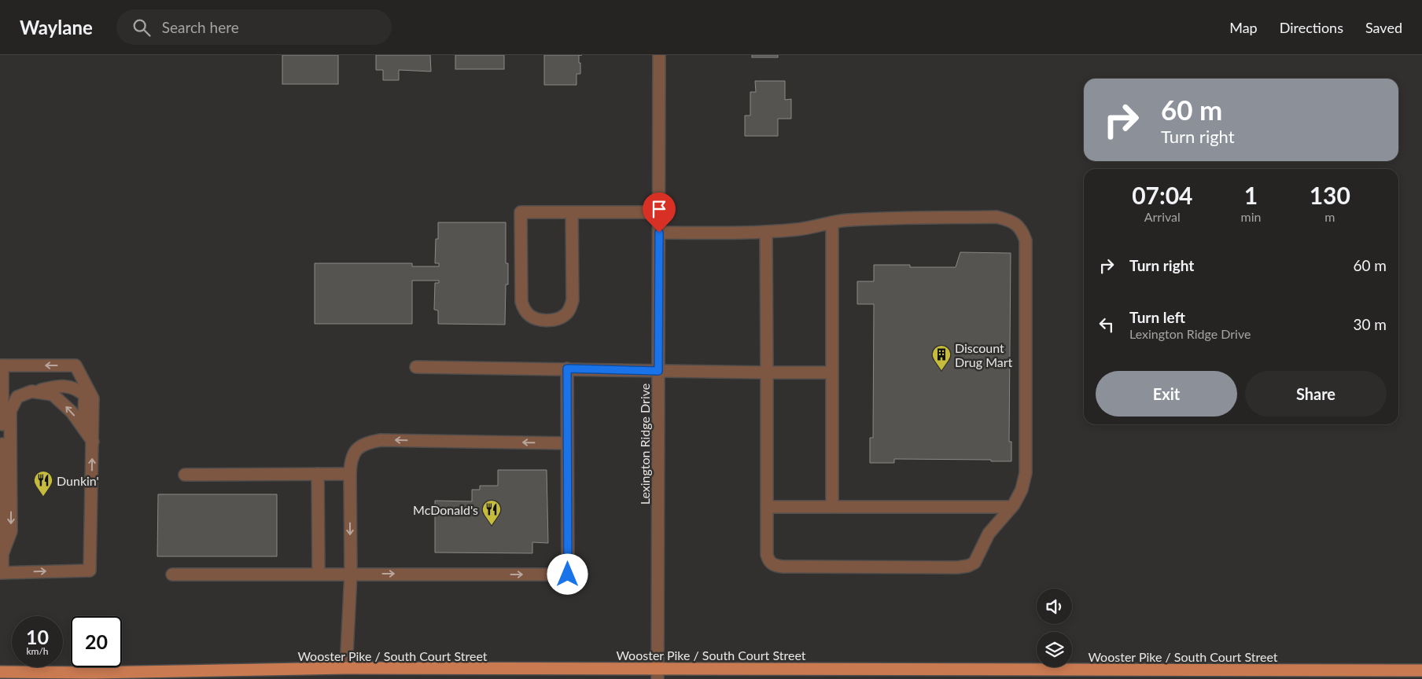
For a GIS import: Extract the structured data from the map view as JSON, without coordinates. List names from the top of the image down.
{
  "streets": {
    "main road": ["Wooster Pike / South Court Street"],
    "street": ["Lexington Ridge Drive"]
  },
  "crossings": [
    ["Lexington Ridge Drive", "Wooster Pike / South Court Street"]
  ],
  "places": {
    "building": ["Discount Drug Mart"],
    "restaurant": ["Dunkin'", "McDonald's"]
  },
  "page": {
    "header": "Waylane",
    "search": "Search here",
    "nav": ["Map", "Directions", "Saved"],
    "turn": ["60 m", "Turn right"],
    "eta": [
      "07:04",
      "Arrival",
      "1",
      "min",
      "130",
      "m"
    ],
    "list": [
      {
        "name": "Turn right",
        "value": "60 m"
      },
      {
        "name": "Turn left",
        "note": "Lexington Ridge Drive",
        "value": "30 m"
      }
    ],
    "buttons": ["Exit", "Share"],
    "speed": "10 km/h",
    "limit": "20"
  }
}
